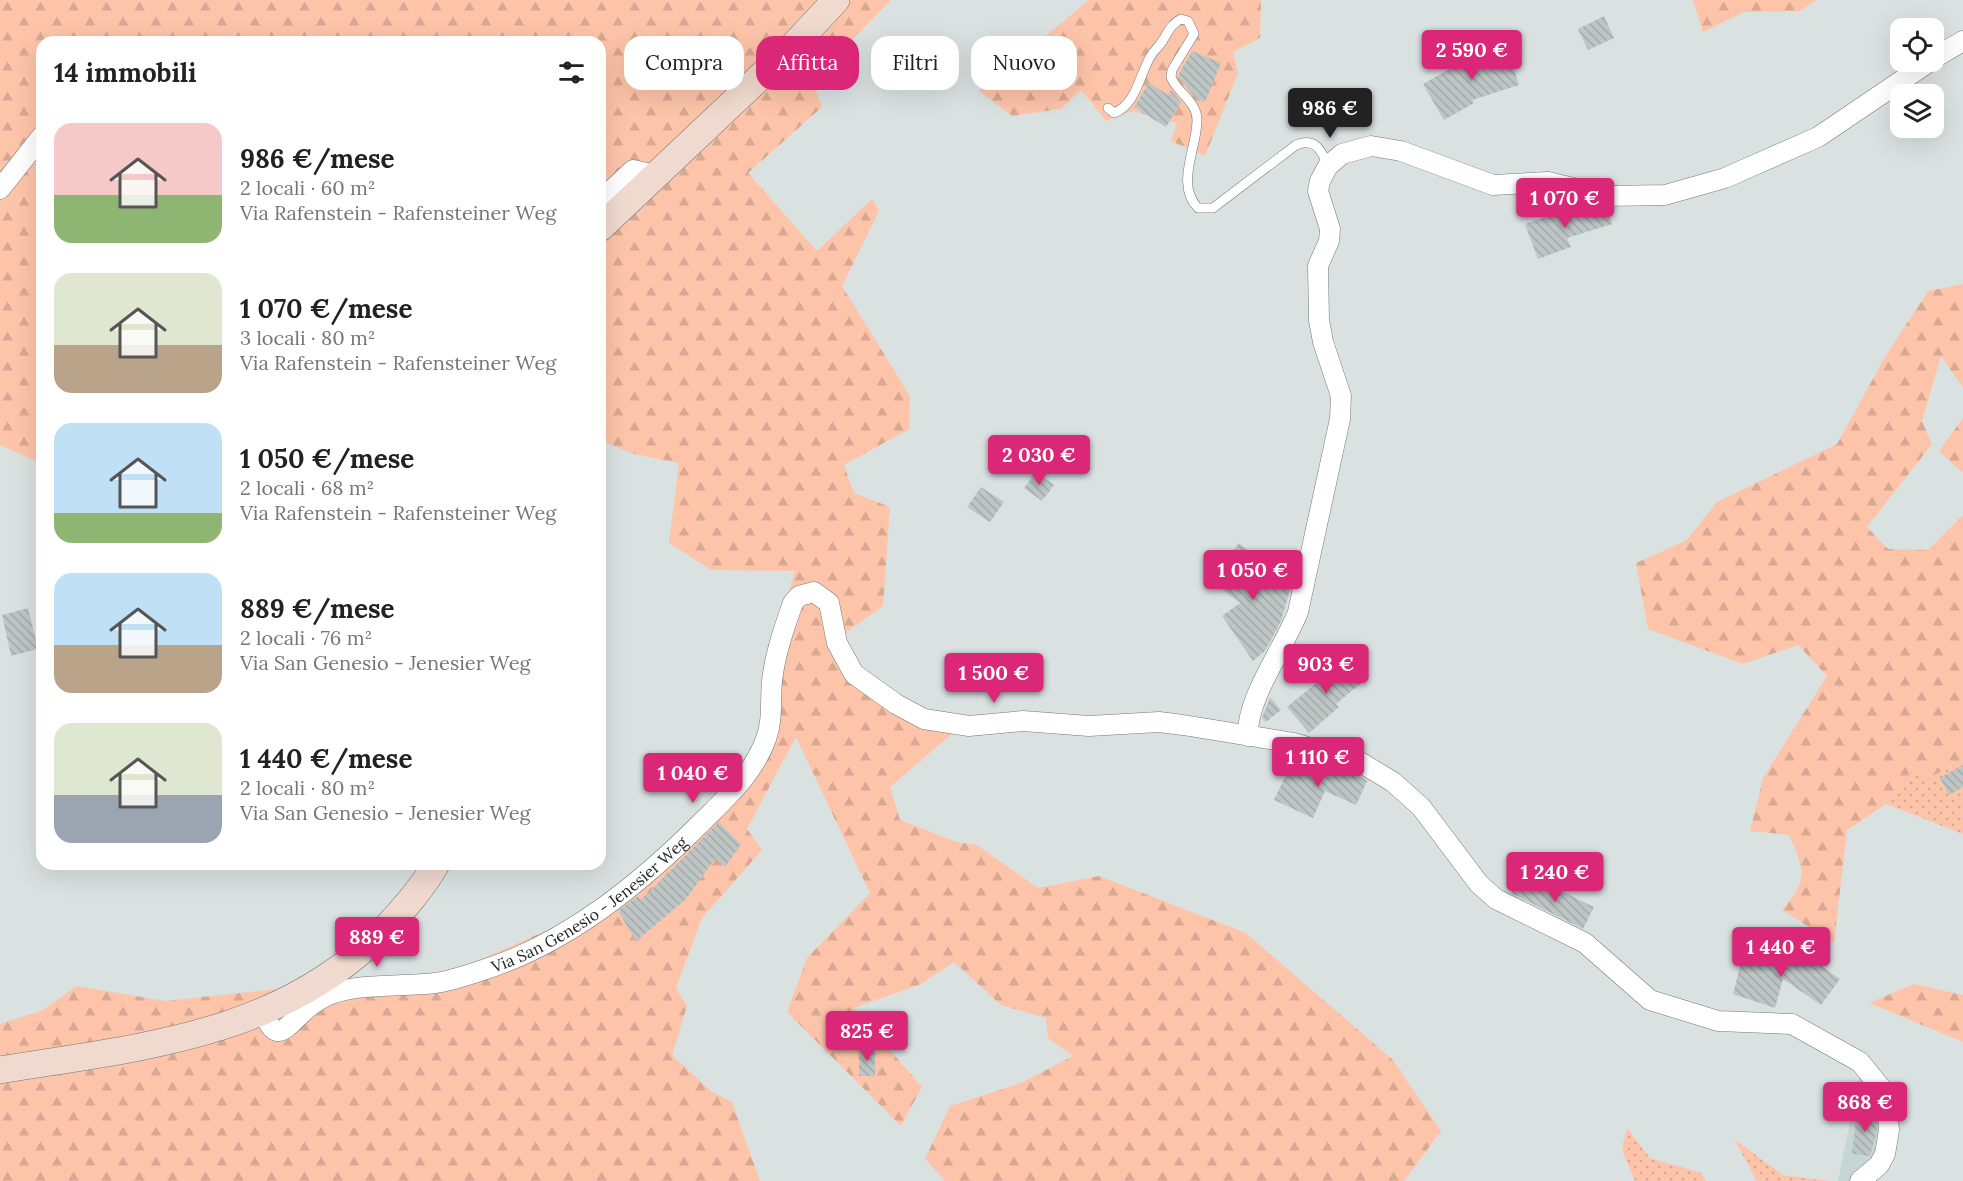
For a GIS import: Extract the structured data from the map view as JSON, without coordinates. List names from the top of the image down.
{
  "streets": {
    "street": ["Via San Genesio - Jenesier Weg"]
  },
  "page": {
    "price": [
      "2 590 €",
      "986 €",
      "1 070 €",
      "2 030 €",
      "1 050 €",
      "903 €",
      "1 500 €",
      "1 110 €",
      "1 040 €",
      "1 240 €",
      "889 €",
      "1 440 €",
      "825 €",
      "868 €"
    ],
    "chip": [
      "Compra",
      "Affitta",
      "Filtri",
      "Nuovo"
    ],
    "heading": "14 immobili",
    "list": [
      {
        "name": "986 €/mese",
        "note": "2 locali · 60 m² · Via Rafenstein - Rafensteiner Weg"
      },
      {
        "name": "1 070 €/mese",
        "note": "3 locali · 80 m² · Via Rafenstein - Rafensteiner Weg"
      },
      {
        "name": "1 050 €/mese",
        "note": "2 locali · 68 m² · Via Rafenstein - Rafensteiner Weg"
      },
      {
        "name": "889 €/mese",
        "note": "2 locali · 76 m² · Via San Genesio - Jenesier Weg"
      },
      {
        "name": "1 440 €/mese",
        "note": "2 locali · 80 m² · Via San Genesio - Jenesier Weg"
      }
    ]
  }
}
